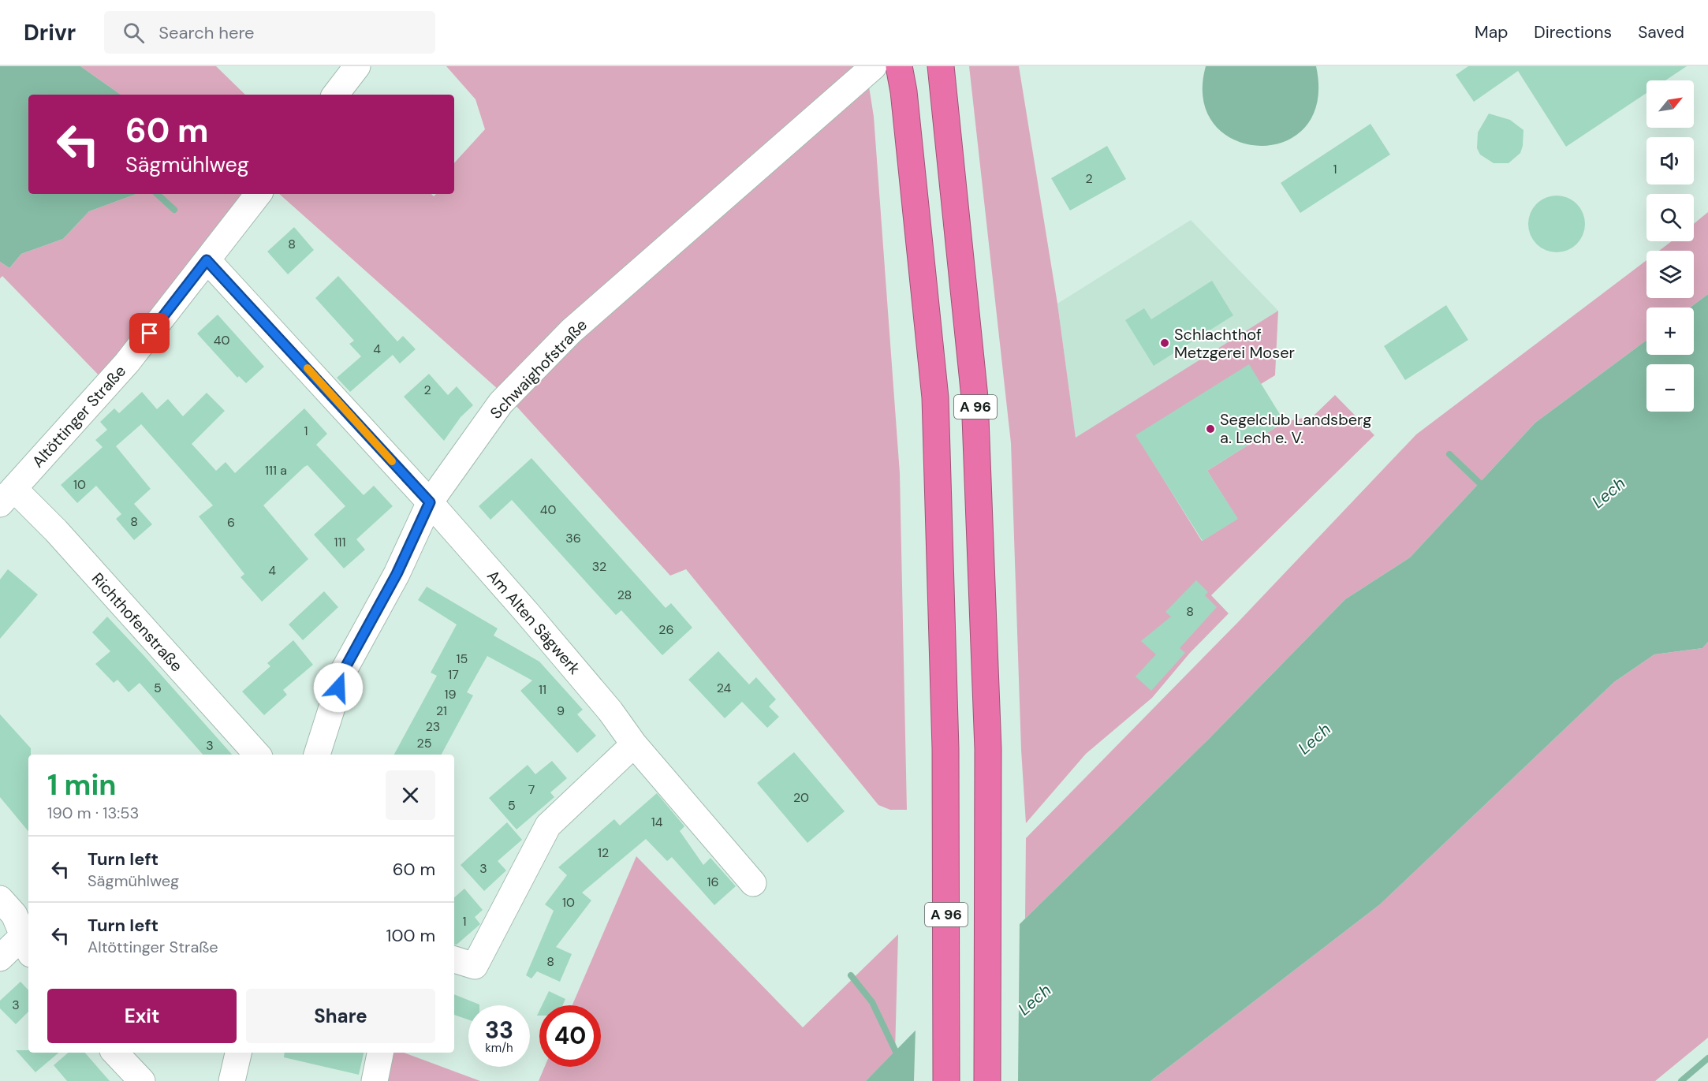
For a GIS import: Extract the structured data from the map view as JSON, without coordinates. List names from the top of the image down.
{
  "streets": {
    "highway": ["A 96"],
    "street": [
      "Schwaighofstraße",
      "Altöttinger Straße",
      "Richthofenstraße",
      "Am Alten Sägwerk"
    ]
  },
  "crossings": [
    ["Schwaighofstraße", "Am Alten Sägwerk"],
    ["Altöttinger Straße", "Richthofenstraße"],
    ["Altöttinger Straße", "Am Alten Sägwerk"]
  ],
  "water": ["Lech"],
  "places": ["Schlachthof Metzgerei Moser", "Segelclub Landsberg a. Lech e. V."],
  "house_numbers": [
    "1",
    "2",
    "8",
    "40",
    "4",
    "2",
    "1",
    "111 a",
    "10",
    "40",
    "8",
    "6",
    "36",
    "111",
    "32",
    "4",
    "28",
    "8",
    "26",
    "15",
    "17",
    "5",
    "24",
    "11",
    "19",
    "21",
    "9",
    "23",
    "25",
    "3",
    "7",
    "20",
    "5",
    "14",
    "12",
    "3",
    "16",
    "10",
    "1",
    "8",
    "3"
  ],
  "north": "top right",
  "page": {
    "header": "Drivr",
    "search": "Search here",
    "nav": ["Map", "Directions", "Saved"],
    "map_buttons": ["+", "−"],
    "turn": ["60 m", "Sägmühlweg"],
    "heading": ["1 min", "190 m · 13:53"],
    "list": [
      {
        "name": "Turn left",
        "note": "Sägmühlweg",
        "value": "60 m"
      },
      {
        "name": "Turn left",
        "note": "Altöttinger Straße",
        "value": "100 m"
      }
    ],
    "buttons": ["Exit", "Share"],
    "speed": "33 km/h",
    "limit": "40"
  }
}
